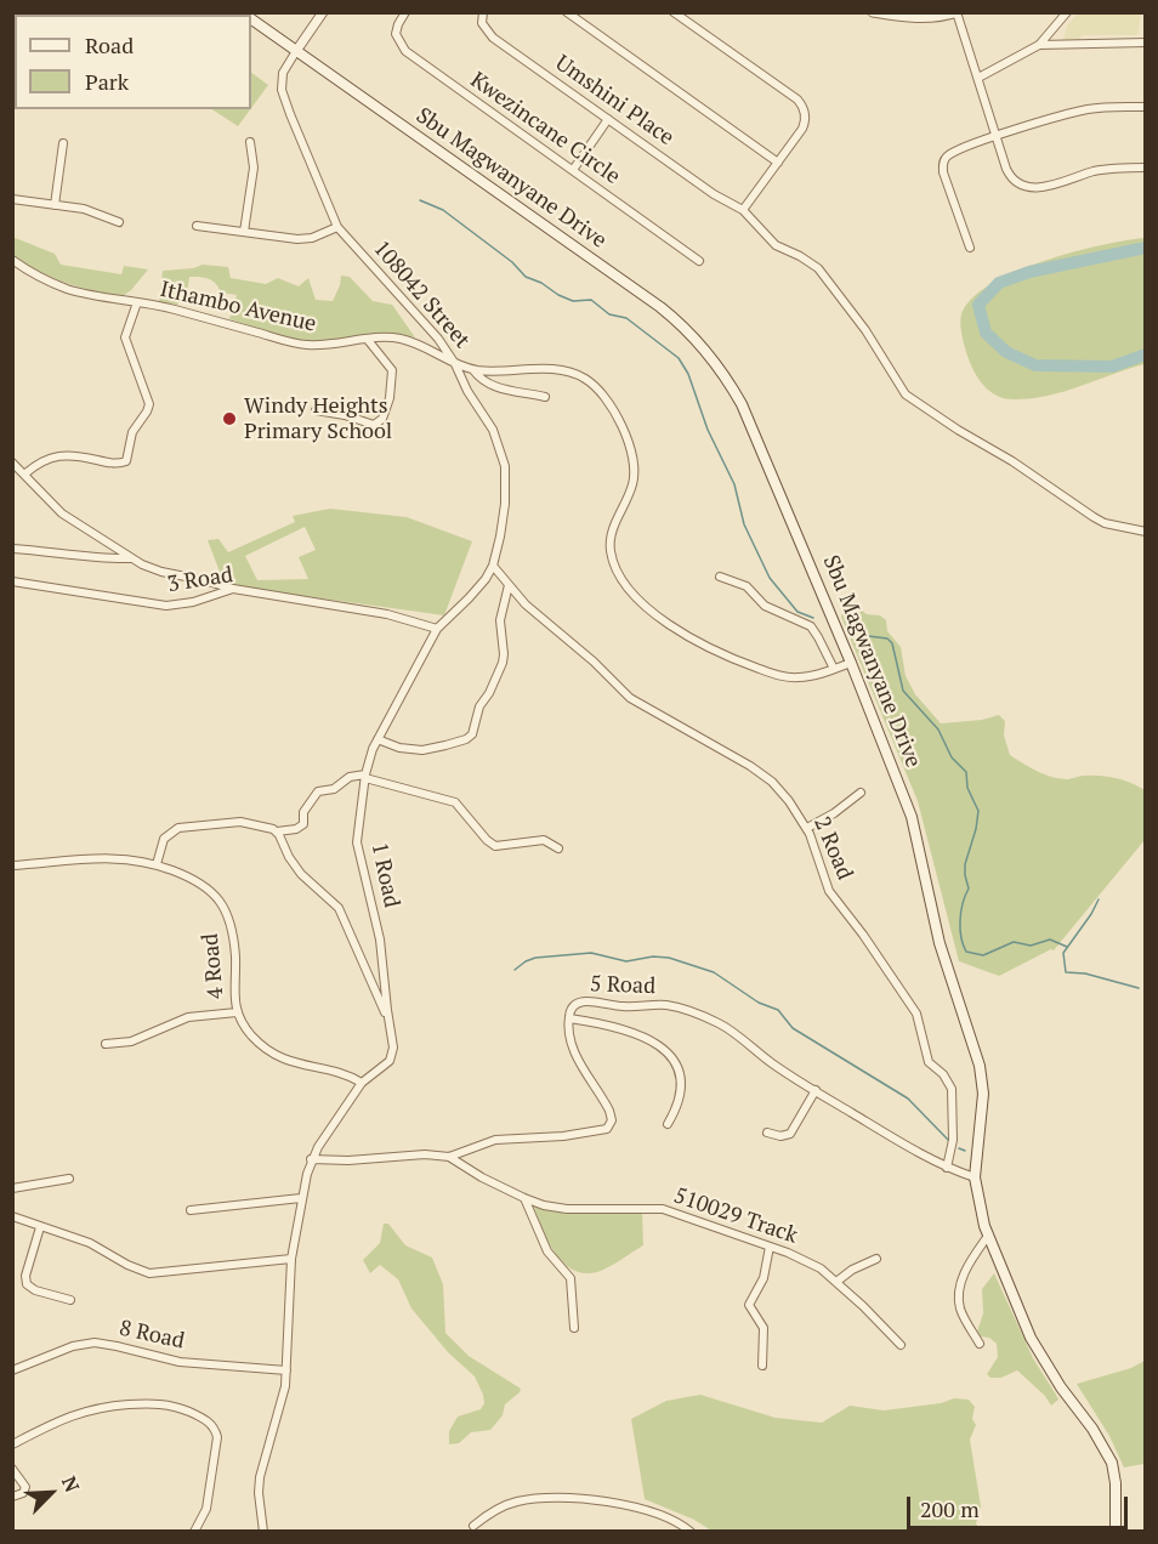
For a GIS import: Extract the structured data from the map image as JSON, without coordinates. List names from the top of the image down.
{
  "streets": {
    "main road": ["Sbu Magwanyane Drive"],
    "street": [
      "Umshini Place",
      "Kwezincane Circle",
      "108042 Street",
      "Ithambo Avenue",
      "3 Road",
      "2 Road",
      "1 Road",
      "4 Road",
      "5 Road",
      "510029 Track",
      "8 Road"
    ]
  },
  "crossings": [
    ["Sbu Magwanyane Drive", "108042 Street"],
    ["Sbu Magwanyane Drive", "5 Road"],
    ["108042 Street", "Ithambo Avenue"],
    ["108042 Street", "1 Road"],
    ["Ithambo Avenue", "1 Road"],
    ["3 Road", "1 Road"],
    ["2 Road", "1 Road"],
    ["2 Road", "5 Road"],
    ["1 Road", "4 Road"],
    ["1 Road", "5 Road"],
    ["1 Road", "8 Road"],
    ["5 Road", "510029 Track"]
  ],
  "places": ["Windy Heights Primary School"],
  "legend": ["Road", "Park"],
  "scale_bar": "200 m",
  "north": "top right"
}
